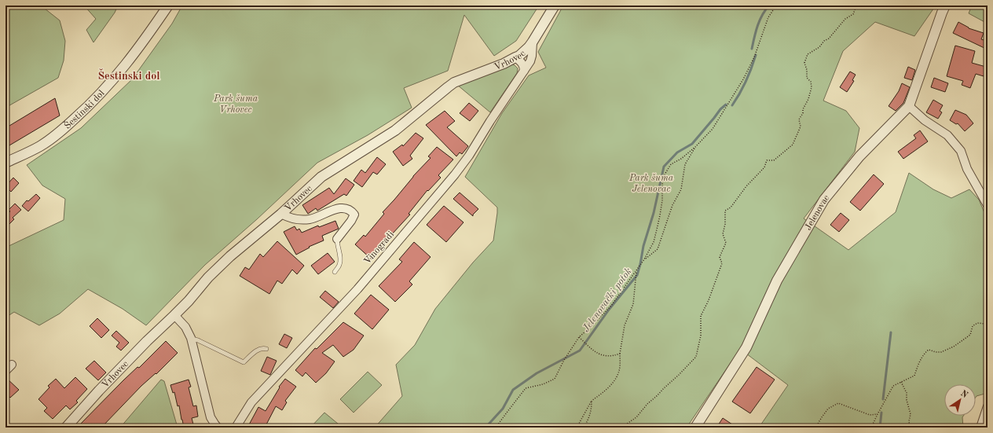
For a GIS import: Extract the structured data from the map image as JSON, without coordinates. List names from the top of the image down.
{
  "streets": {
    "street": [
      "Vrhovec",
      "Šestinski dol",
      "Jelenovac",
      "Vinogradi"
    ]
  },
  "crossings": [
    ["Vrhovec", "Vinogradi"]
  ],
  "districts": ["Šestinski dol"],
  "water": ["Jelenovački potok"],
  "parks": ["Park šuma Vrhovec", "Park šuma Jelenovac"],
  "north": "top right"
}
